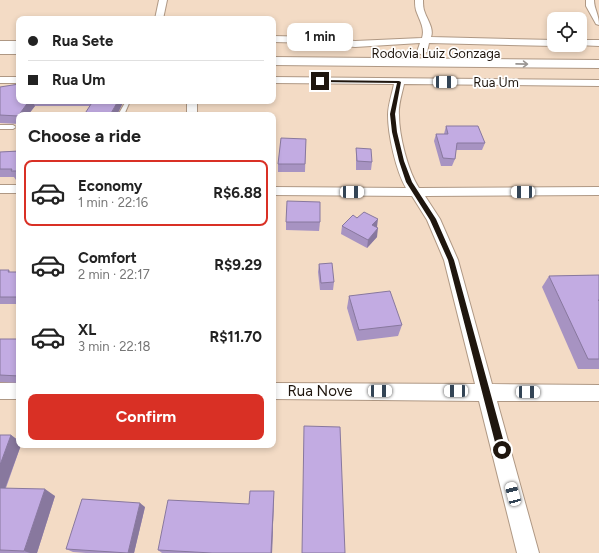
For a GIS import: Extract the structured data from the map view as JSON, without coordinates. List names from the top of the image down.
{
  "streets": {
    "highway": ["Rodovia Luiz Gonzaga"],
    "street": ["Rua Um", "Rua Nove"]
  },
  "page": {
    "banner": ["Rua Sete", "Rua Um"],
    "bubble": "1 min",
    "heading": "Choose a ride",
    "list": [
      {
        "name": "Economy",
        "note": "1 min · 22:16",
        "value": "R$6.88"
      },
      {
        "name": "Comfort",
        "note": "2 min · 22:17",
        "value": "R$9.29"
      },
      {
        "name": "XL",
        "note": "3 min · 22:18",
        "value": "R$11.70"
      }
    ],
    "buttons": "Confirm"
  }
}
